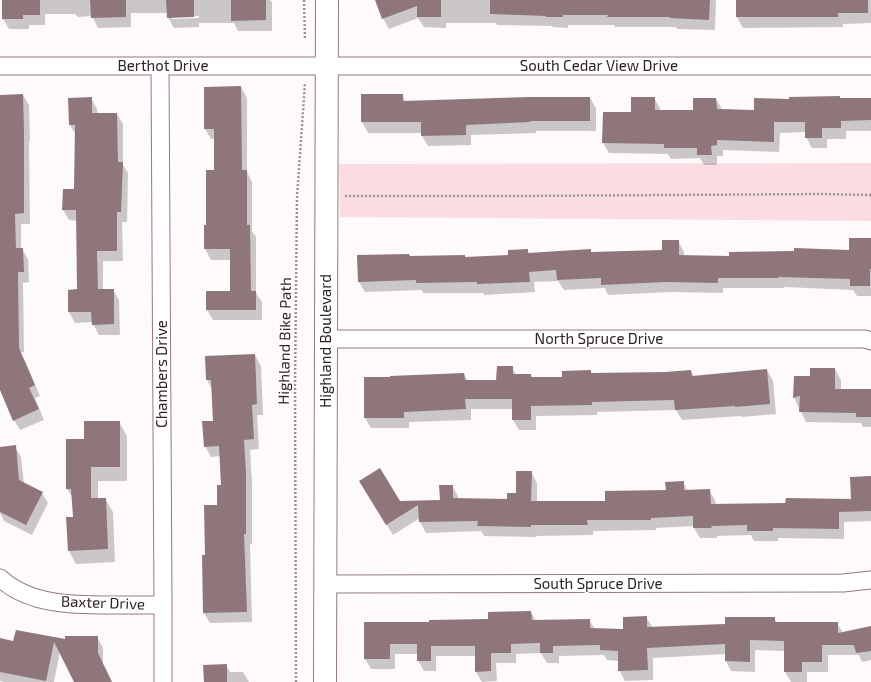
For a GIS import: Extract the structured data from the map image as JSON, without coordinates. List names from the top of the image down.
{
  "streets": {
    "main road": ["Highland Boulevard"],
    "street": [
      "Berthot Drive",
      "South Cedar View Drive",
      "North Spruce Drive",
      "Chambers Drive",
      "South Spruce Drive",
      "Baxter Drive"
    ],
    "path": ["Highland Bike Path"]
  },
  "crossings": [
    ["Berthot Drive", "South Cedar View Drive"],
    ["Berthot Drive", "Highland Bike Path"],
    ["Berthot Drive", "Highland Boulevard"],
    ["Berthot Drive", "Chambers Drive"],
    ["South Cedar View Drive", "Highland Bike Path"],
    ["South Cedar View Drive", "Highland Boulevard"],
    ["North Spruce Drive", "Highland Boulevard"],
    ["Highland Bike Path", "Highland Boulevard"],
    ["Highland Boulevard", "South Spruce Drive"],
    ["Chambers Drive", "Baxter Drive"]
  ]
}
